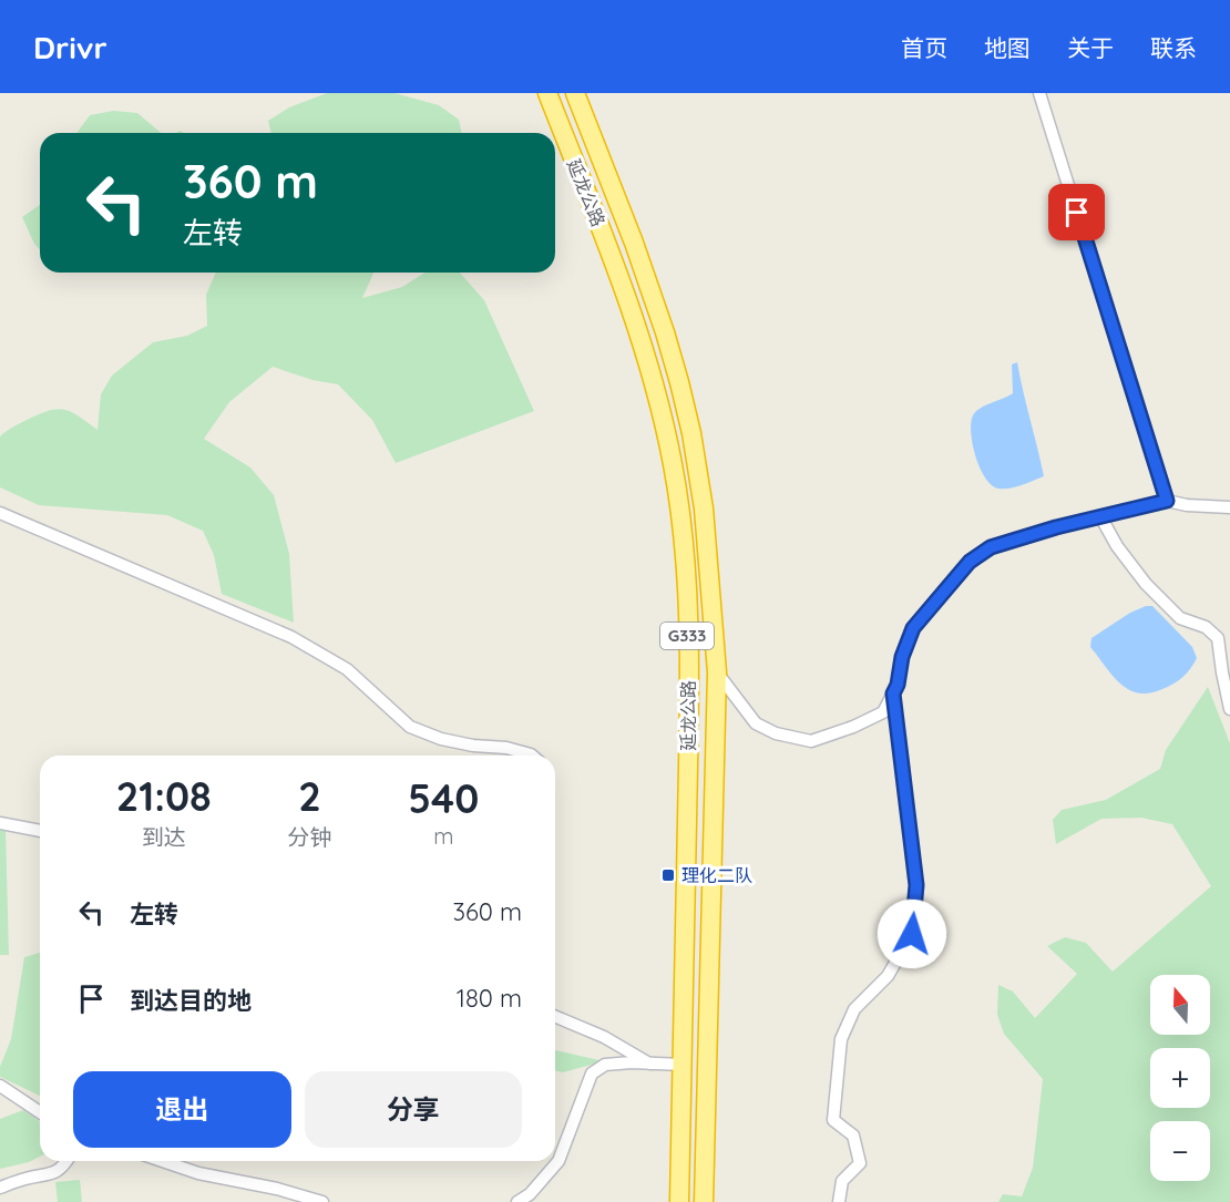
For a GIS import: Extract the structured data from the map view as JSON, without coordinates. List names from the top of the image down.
{
  "streets": {
    "highway": ["延龙公路", "G333"]
  },
  "places": {
    "transit": ["理化二队"]
  },
  "north": "top",
  "page": {
    "header": "Drivr",
    "nav": [
      "首页",
      "地图",
      "关于",
      "联系"
    ],
    "turn": ["360 m", "左转"],
    "eta": [
      "21:08",
      "到达",
      "2",
      "分钟",
      "540",
      "m"
    ],
    "list": [
      {
        "name": "左转",
        "value": "360 m"
      },
      {
        "name": "到达目的地",
        "value": "180 m"
      }
    ],
    "map_buttons": ["+", "−"],
    "buttons": ["退出", "分享"]
  }
}
